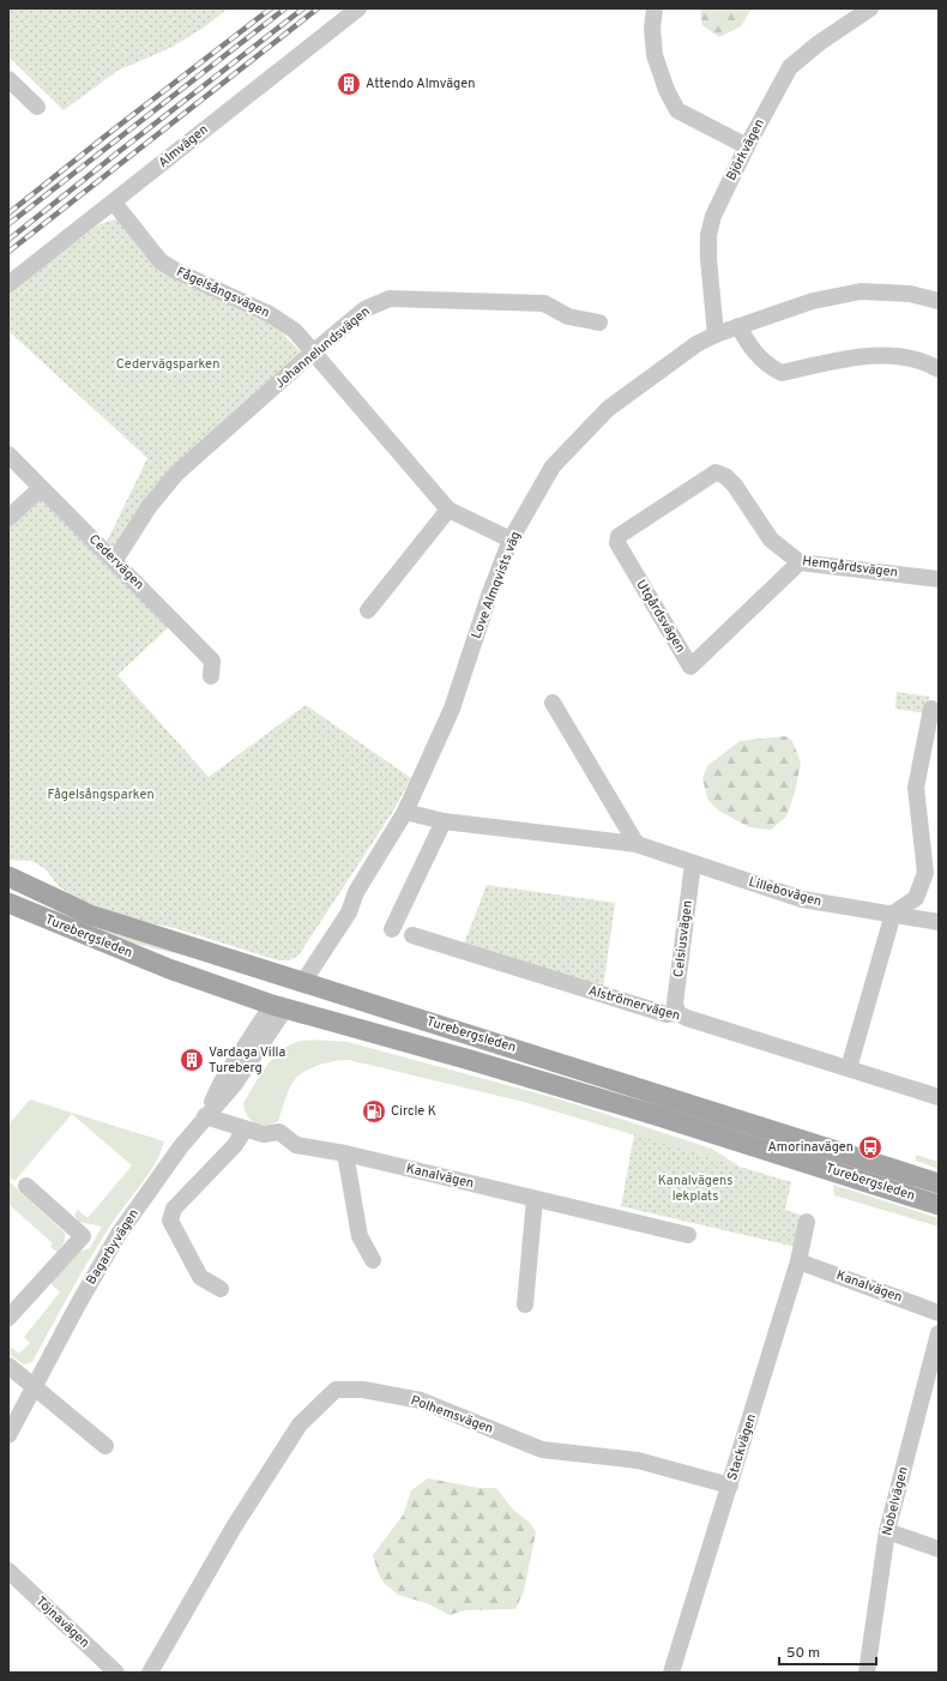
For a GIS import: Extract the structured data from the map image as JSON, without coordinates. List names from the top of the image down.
{
  "streets": {
    "main road": ["Turebergsleden"],
    "street": [
      "Almvägen",
      "Björkvägen",
      "Fågelsångsvägen",
      "Johannelundsvägen",
      "Cedervägen",
      "Hemgårdsvägen",
      "Love Almqvists väg",
      "Utgårdsvägen",
      "Lillebovägen",
      "Celsiusvägen",
      "Alströmervägen",
      "Kanalvägen",
      "Bagarbyvägen",
      "Polhemsvägen",
      "Stackvägen",
      "Nobelvägen",
      "Töjnavägen"
    ]
  },
  "crossings": [
    ["Almvägen", "Fågelsångsvägen"],
    ["Björkvägen", "Love Almqvists väg"],
    ["Fågelsångsvägen", "Johannelundsvägen"],
    ["Fågelsångsvägen", "Love Almqvists väg"],
    ["Johannelundsvägen", "Cedervägen"],
    ["Hemgårdsvägen", "Utgårdsvägen"],
    ["Love Almqvists väg", "Lillebovägen"],
    ["Love Almqvists väg", "Turebergsleden"],
    ["Lillebovägen", "Celsiusvägen"],
    ["Turebergsleden", "Bagarbyvägen"],
    ["Celsiusvägen", "Alströmervägen"],
    ["Kanalvägen", "Bagarbyvägen"],
    ["Kanalvägen", "Stackvägen"],
    ["Polhemsvägen", "Stackvägen"]
  ],
  "parks": ["Cedervägsparken", "Fågelsångsparken", "Kanalvägens lekplats"],
  "places": {
    "building": ["Attendo Almvägen", "Vardaga Villa Tureberg"],
    "fuel station": ["Circle K"],
    "bus stop": ["Amorinavägen"]
  },
  "scale_bar": "50 m"
}
